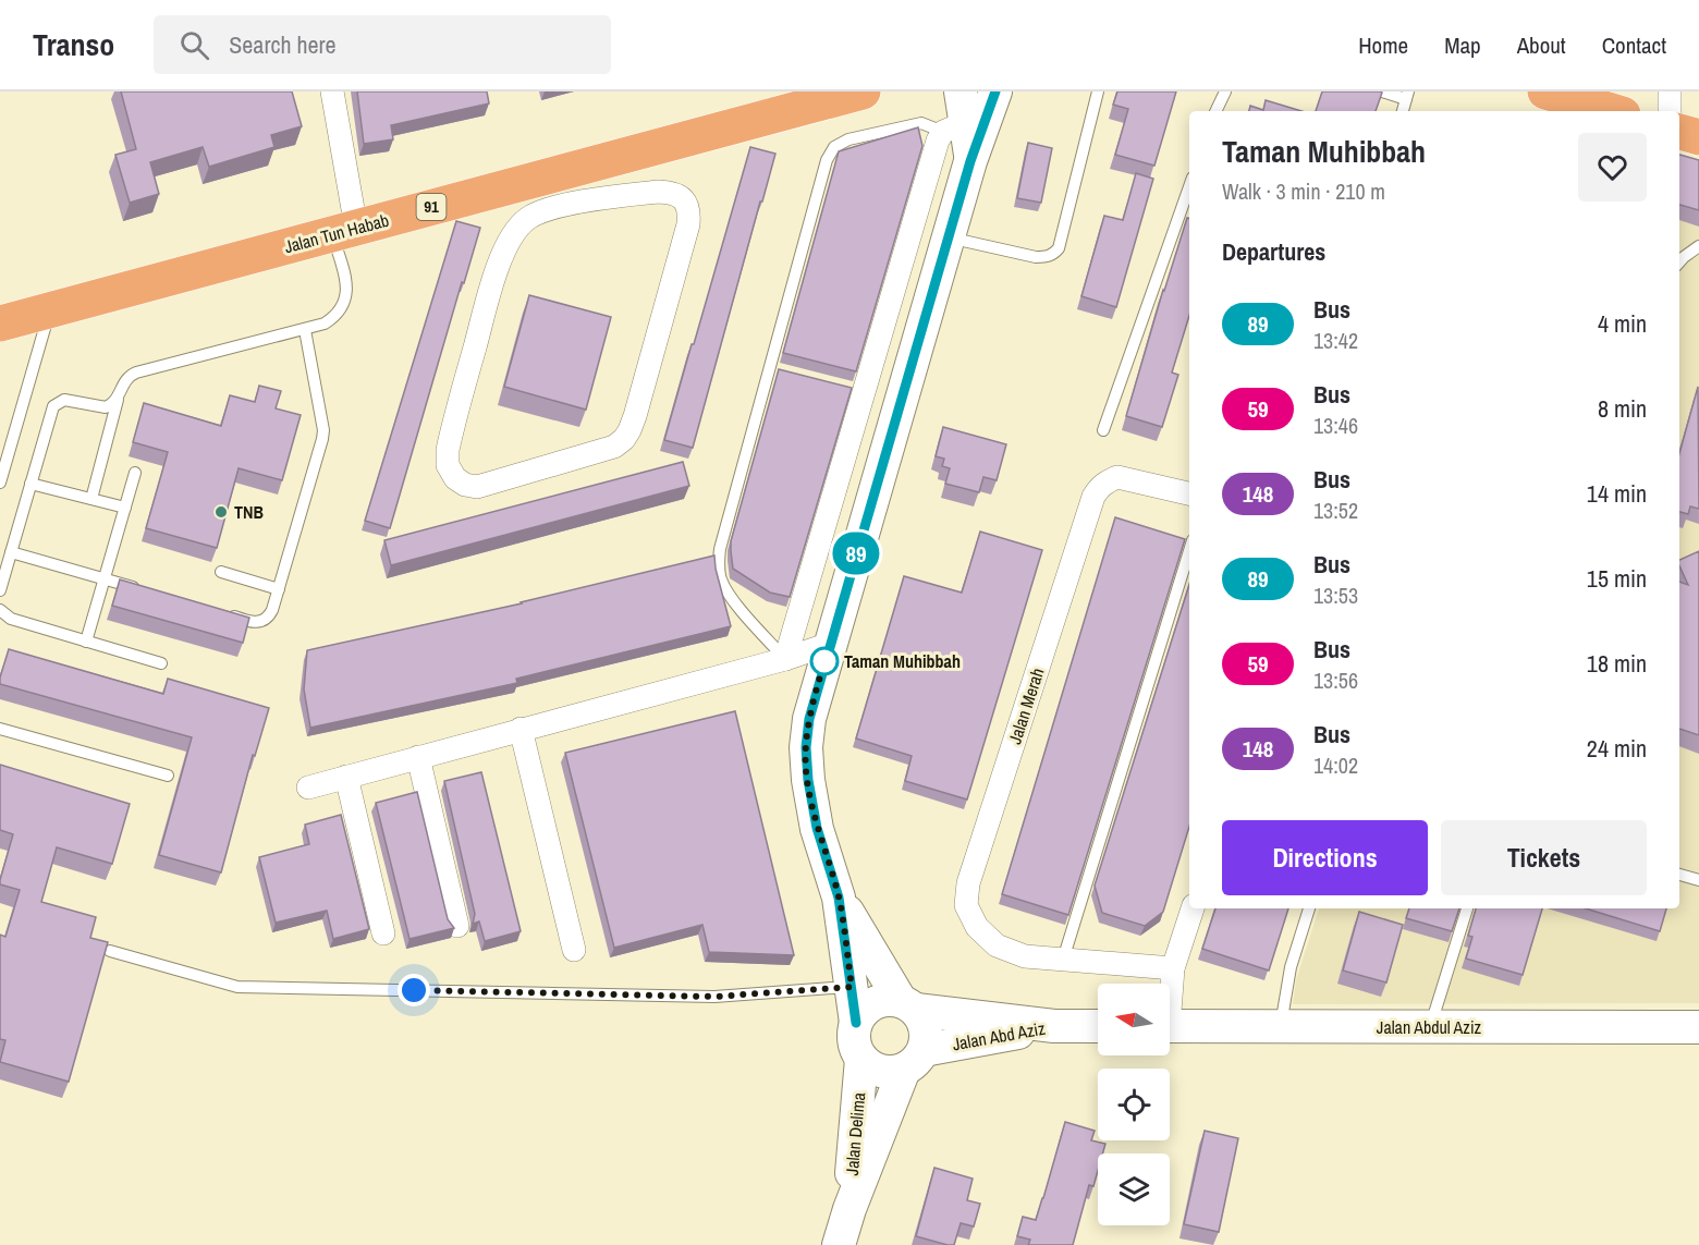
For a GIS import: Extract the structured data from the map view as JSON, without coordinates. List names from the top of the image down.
{
  "streets": {
    "highway": ["91", "Jalan Tun Habab"],
    "street": [
      "Jalan Merah",
      "Jalan Abdul Aziz",
      "Jalan Abd Aziz",
      "Jalan Delima"
    ]
  },
  "crossings": [
    ["Jalan Abd Aziz", "Jalan Delima"]
  ],
  "places": ["TNB", "Taman Muhibbah"],
  "lines": ["bus line 89"],
  "north": "left",
  "page": {
    "header": "Transo",
    "search": "Search here",
    "nav": [
      "Home",
      "Map",
      "About",
      "Contact"
    ],
    "on_map": "89",
    "heading": [
      ["Taman Muhibbah", "Walk · 3 min · 210 m"],
      "Departures"
    ],
    "list": [
      {
        "mark": "89",
        "name": "Bus",
        "note": "13:42",
        "value": "4 min"
      },
      {
        "mark": "59",
        "name": "Bus",
        "note": "13:46",
        "value": "8 min"
      },
      {
        "mark": "148",
        "name": "Bus",
        "note": "13:52",
        "value": "14 min"
      },
      {
        "mark": "89",
        "name": "Bus",
        "note": "13:53",
        "value": "15 min"
      },
      {
        "mark": "59",
        "name": "Bus",
        "note": "13:56",
        "value": "18 min"
      },
      {
        "mark": "148",
        "name": "Bus",
        "note": "14:02",
        "value": "24 min"
      }
    ],
    "buttons": ["Directions", "Tickets"]
  }
}
